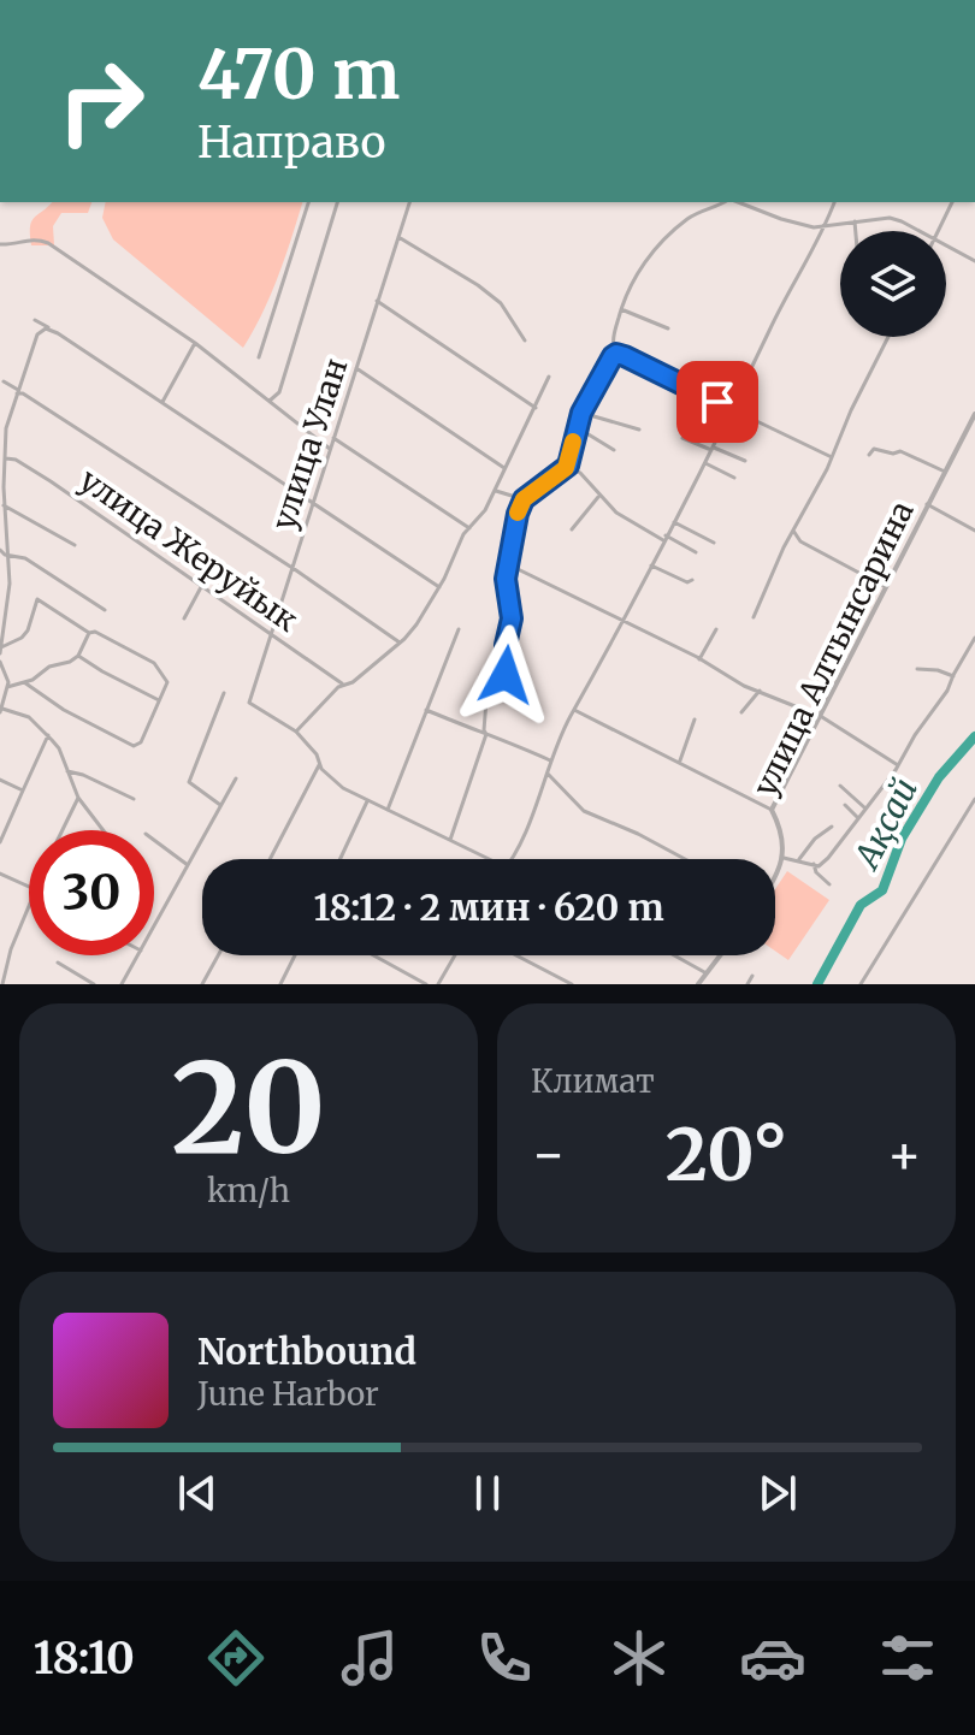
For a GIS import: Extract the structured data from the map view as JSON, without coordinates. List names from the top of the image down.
{
  "streets": {
    "street": ["улица Улан", "улица Жеруйык", "улица Алтынсарина"]
  },
  "crossings": [
    ["улица Улан", "улица Жеруйык"]
  ],
  "water": ["Ақсай"],
  "page": {
    "turn": ["470 m", "Направо"],
    "limit": "30",
    "trip": "18:12 · 2 мин · 620 m",
    "tile": [
      ["20", "km/h"],
      "Климат"
    ],
    "heat": ["−", "20°", "+"],
    "song": ["Northbound", "June Harbor"],
    "tabs": "18:10"
  }
}
